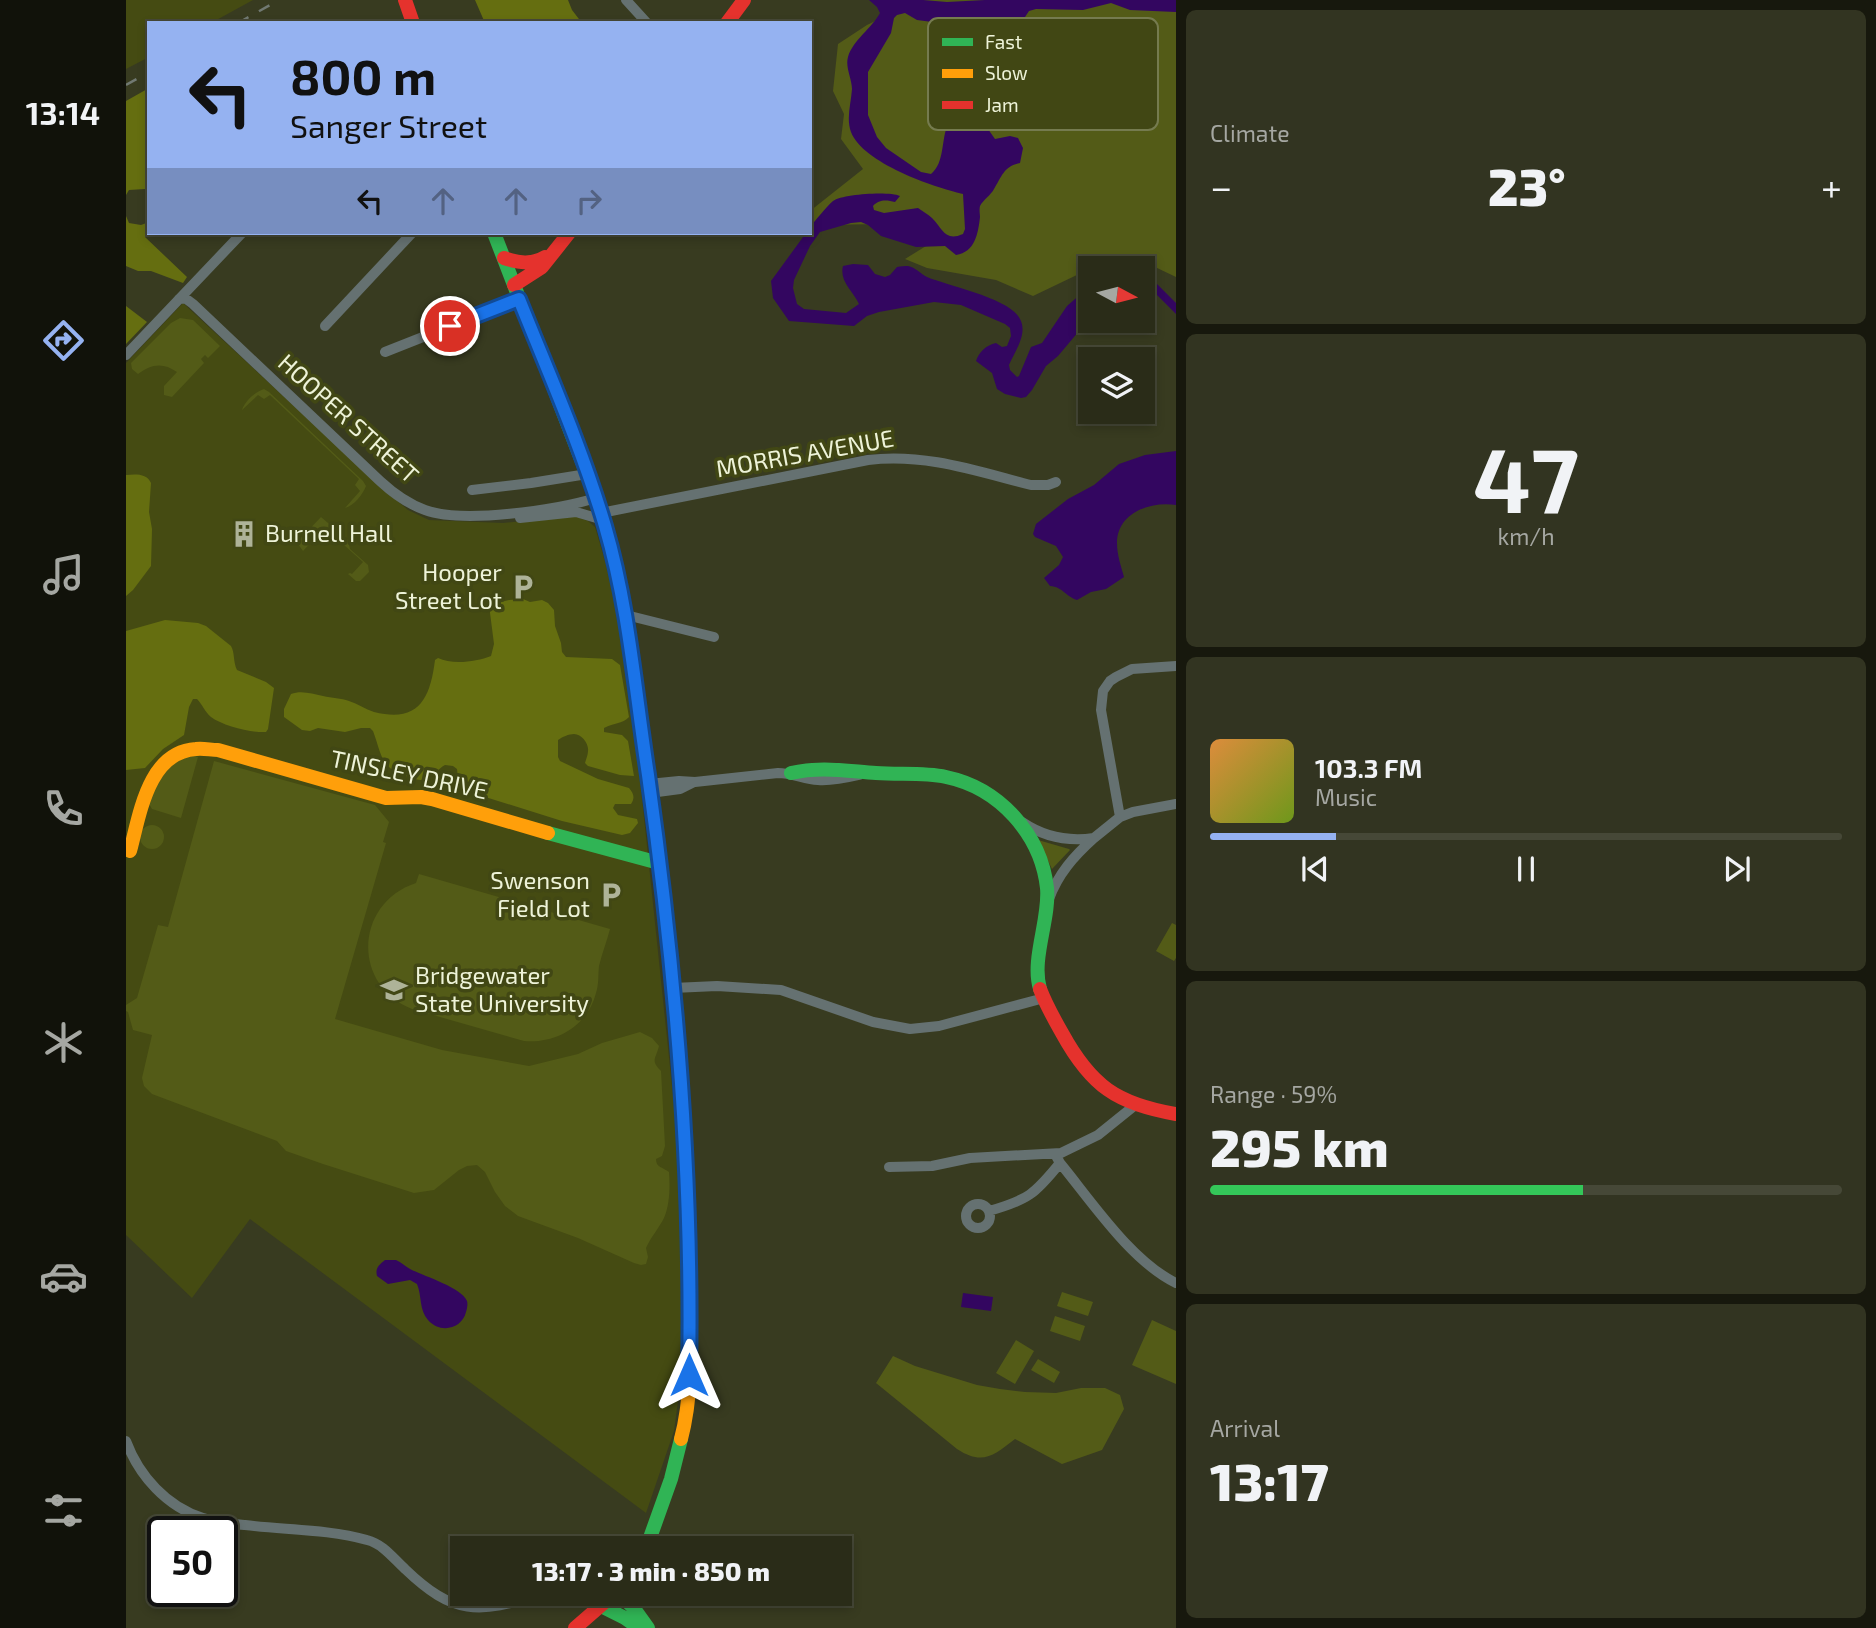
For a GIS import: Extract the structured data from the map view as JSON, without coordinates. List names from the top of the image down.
{
  "streets": {
    "street": ["HOOPER STREET", "MORRIS AVENUE", "TINSLEY DRIVE"]
  },
  "places": {
    "building": ["Burnell Hall"],
    "parking": ["Hooper Street Lot", "Swenson Field Lot"],
    "school or university": ["Bridgewater State University"]
  },
  "legend": ["Fast", "Slow", "Jam"],
  "north": "right",
  "page": {
    "tabs": "13:14",
    "tile": [
      "Climate",
      ["47", "km/h"],
      ["Range · 59%", "295 km"],
      ["Arrival", "13:17"]
    ],
    "turn": ["800 m", "Sanger Street"],
    "heat": ["−", "23°", "+"],
    "song": ["103.3 FM", "Music"],
    "limit": "50",
    "trip": "13:17 · 3 min · 850 m"
  }
}
